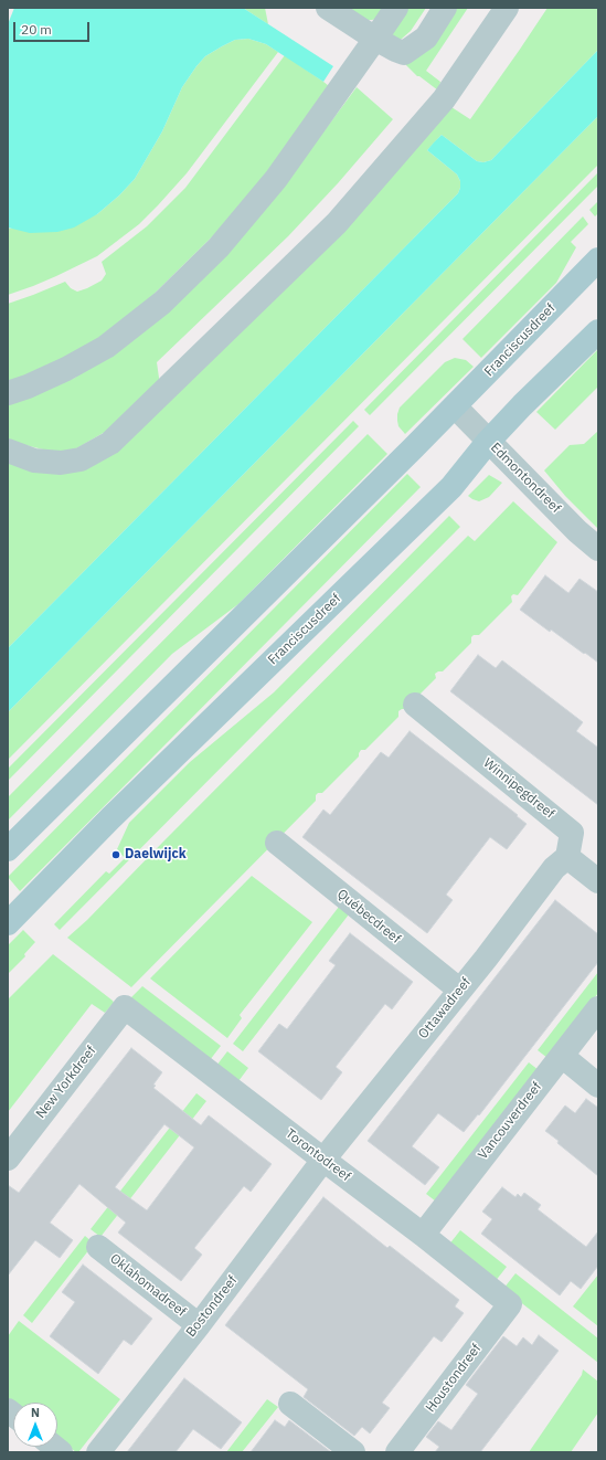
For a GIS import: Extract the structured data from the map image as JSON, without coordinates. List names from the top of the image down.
{
  "streets": {
    "main road": ["Franciscusdreef"],
    "street": [
      "Edmontondreef",
      "Winnipegdreef",
      "Québecdreef",
      "Ottawadreef",
      "New Yorkdreef",
      "Vancouverdreef",
      "Torontodreef",
      "Oklahomadreef",
      "Bostondreef",
      "Houstondreef"
    ]
  },
  "crossings": [
    ["Franciscusdreef", "Edmontondreef"],
    ["Winnipegdreef", "Ottawadreef"],
    ["Québecdreef", "Ottawadreef"],
    ["Ottawadreef", "Torontodreef"],
    ["Ottawadreef", "Bostondreef"],
    ["New Yorkdreef", "Torontodreef"],
    ["Vancouverdreef", "Torontodreef"],
    ["Torontodreef", "Bostondreef"],
    ["Torontodreef", "Houstondreef"],
    ["Oklahomadreef", "Bostondreef"]
  ],
  "places": ["Daelwijck"],
  "scale_bar": "20 m",
  "north": "top"
}
